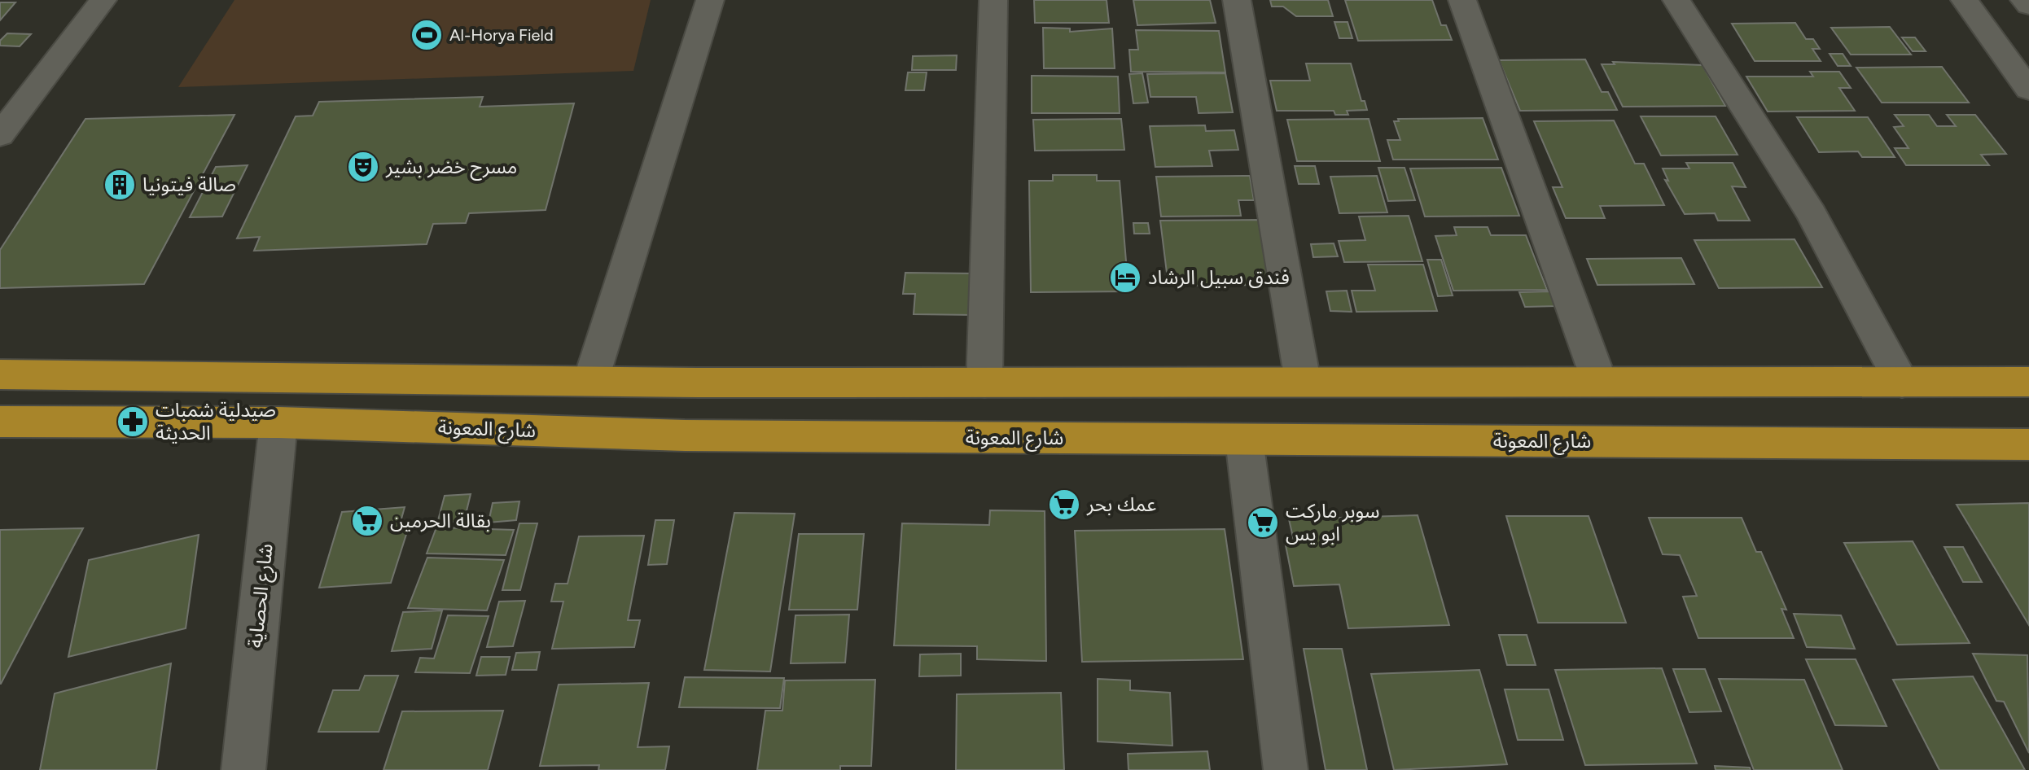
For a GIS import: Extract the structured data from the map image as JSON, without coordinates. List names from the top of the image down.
{
  "streets": {
    "highway": ["شارع المعونة"],
    "street": ["شارع الحصاية"]
  },
  "crossings": [
    ["شارع المعونة", "شارع الحصاية"]
  ],
  "places": {
    "sports": ["Al-Horya Field"],
    "theatre": ["مسرح خضر بشير"],
    "building": ["صالة فيتونيا"],
    "hotel": ["فندق سبيل الرشاد"],
    "pharmacy": ["صيدلية شمبات الحديثة"],
    "supermarket": ["عمك بحر", "بقالة الحرمين", "سوبر ماركت ابو يس"]
  }
}
